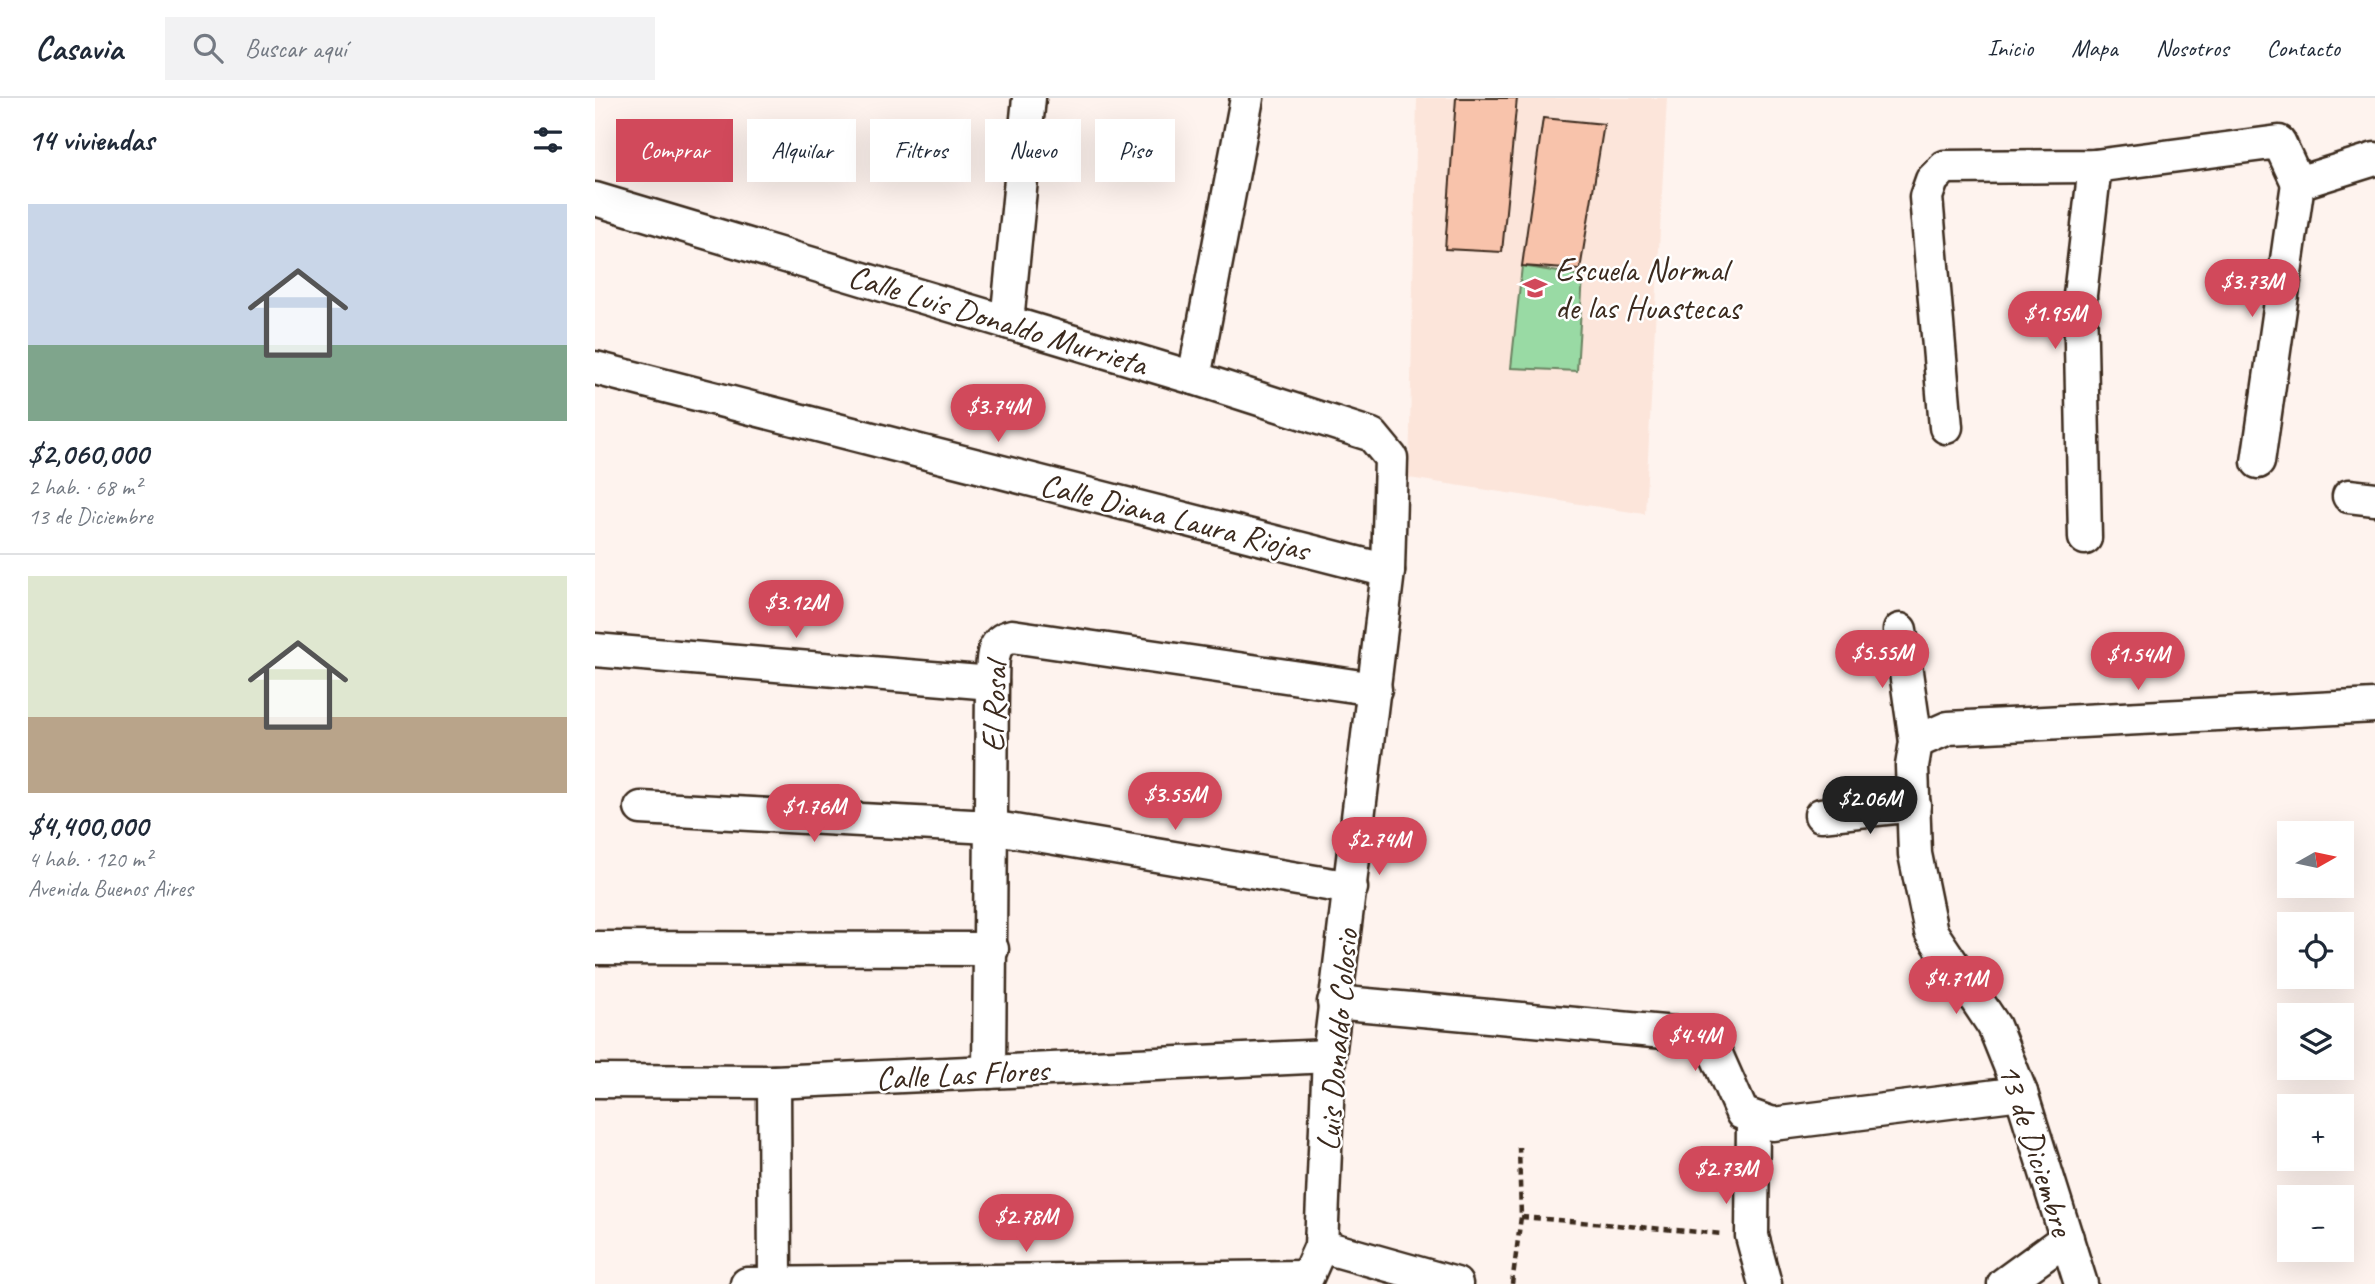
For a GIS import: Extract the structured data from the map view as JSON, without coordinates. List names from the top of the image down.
{
  "streets": {
    "street": [
      "Calle Luis Donaldo Murrieta",
      "Calle Diana Laura Riojas",
      "El Rosal",
      "Luis Donaldo Colosio",
      "Calle Las Flores",
      "13 de Diciembre"
    ]
  },
  "crossings": [
    ["Calle Luis Donaldo Murrieta", "Luis Donaldo Colosio"],
    ["Calle Diana Laura Riojas", "Luis Donaldo Colosio"],
    ["El Rosal", "Luis Donaldo Colosio"],
    ["El Rosal", "Calle Las Flores"],
    ["Luis Donaldo Colosio", "Calle Las Flores"]
  ],
  "places": {
    "school or university": ["Escuela Normal de las Huastecas"]
  },
  "north": "right",
  "page": {
    "header": "Casavia",
    "search": "Buscar aquí",
    "nav": [
      "Inicio",
      "Mapa",
      "Nosotros",
      "Contacto"
    ],
    "heading": "14 viviendas",
    "chip": [
      "Comprar",
      "Alquilar",
      "Filtros",
      "Nuevo",
      "Piso"
    ],
    "list": [
      {
        "name": "$2,060,000",
        "note": "2 hab. · 68 m² · 13 de Diciembre"
      },
      {
        "name": "$4,400,000",
        "note": "4 hab. · 120 m² · Avenida Buenos Aires"
      }
    ],
    "price": [
      "$3.73M",
      "$1.95M",
      "$3.74M",
      "$3.12M",
      "$5.55M",
      "$1.54M",
      "$3.55M",
      "$2.06M",
      "$1.76M",
      "$2.74M",
      "$4.71M",
      "$4.4M",
      "$2.73M",
      "$2.78M"
    ],
    "map_buttons": ["+", "−"]
  }
}
